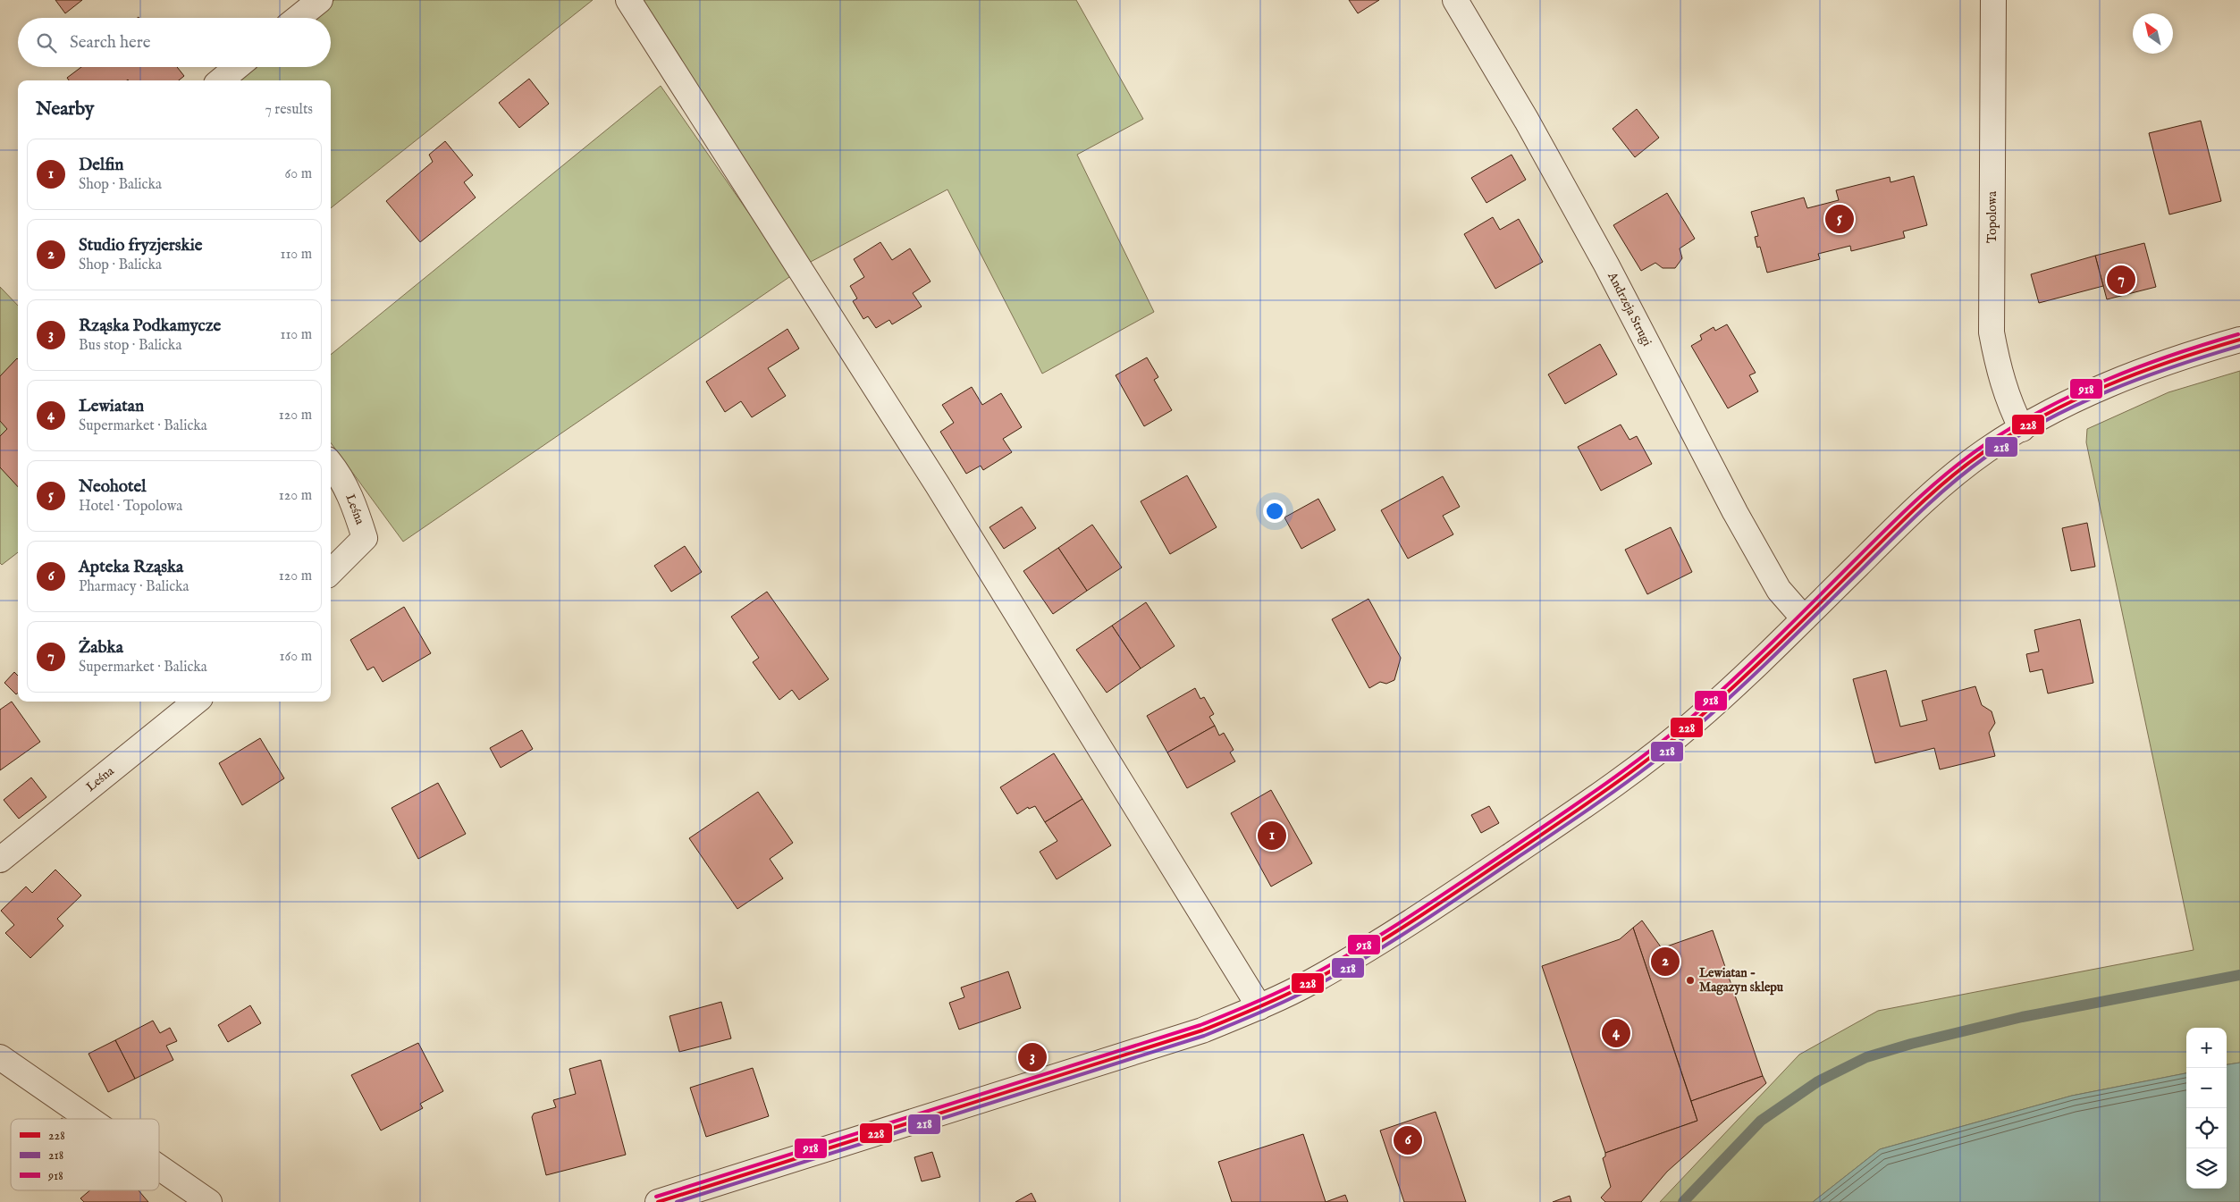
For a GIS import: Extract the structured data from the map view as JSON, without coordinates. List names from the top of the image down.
{
  "streets": {
    "street": ["Topolowa", "Andrzeja Strugi", "Leśna"]
  },
  "places": ["Lewiatan - Magazyn sklepu"],
  "lines": ["transit line 918", "transit line 228", "transit line 218"],
  "legend": ["228", "218", "918"],
  "north": "top left",
  "page": {
    "search": "Search here",
    "heading": ["Nearby", "7 results"],
    "list": [
      {
        "mark": "1",
        "name": "Delfin",
        "note": "Shop · Balicka",
        "value": "60 m"
      },
      {
        "mark": "2",
        "name": "Studio fryzjerskie",
        "note": "Shop · Balicka",
        "value": "110 m"
      },
      {
        "mark": "3",
        "name": "Rząska Podkamycze",
        "note": "Bus stop · Balicka",
        "value": "110 m"
      },
      {
        "mark": "4",
        "name": "Lewiatan",
        "note": "Supermarket · Balicka",
        "value": "120 m"
      },
      {
        "mark": "5",
        "name": "Neohotel",
        "note": "Hotel · Topolowa",
        "value": "120 m"
      },
      {
        "mark": "6",
        "name": "Apteka Rząska",
        "note": "Pharmacy · Balicka",
        "value": "120 m"
      },
      {
        "mark": "7",
        "name": "Żabka",
        "note": "Supermarket · Balicka",
        "value": "160 m"
      }
    ],
    "pins": [
      "5",
      "7",
      "1",
      "2",
      "4",
      "3",
      "6"
    ],
    "map_buttons": ["+", "−"]
  }
}
